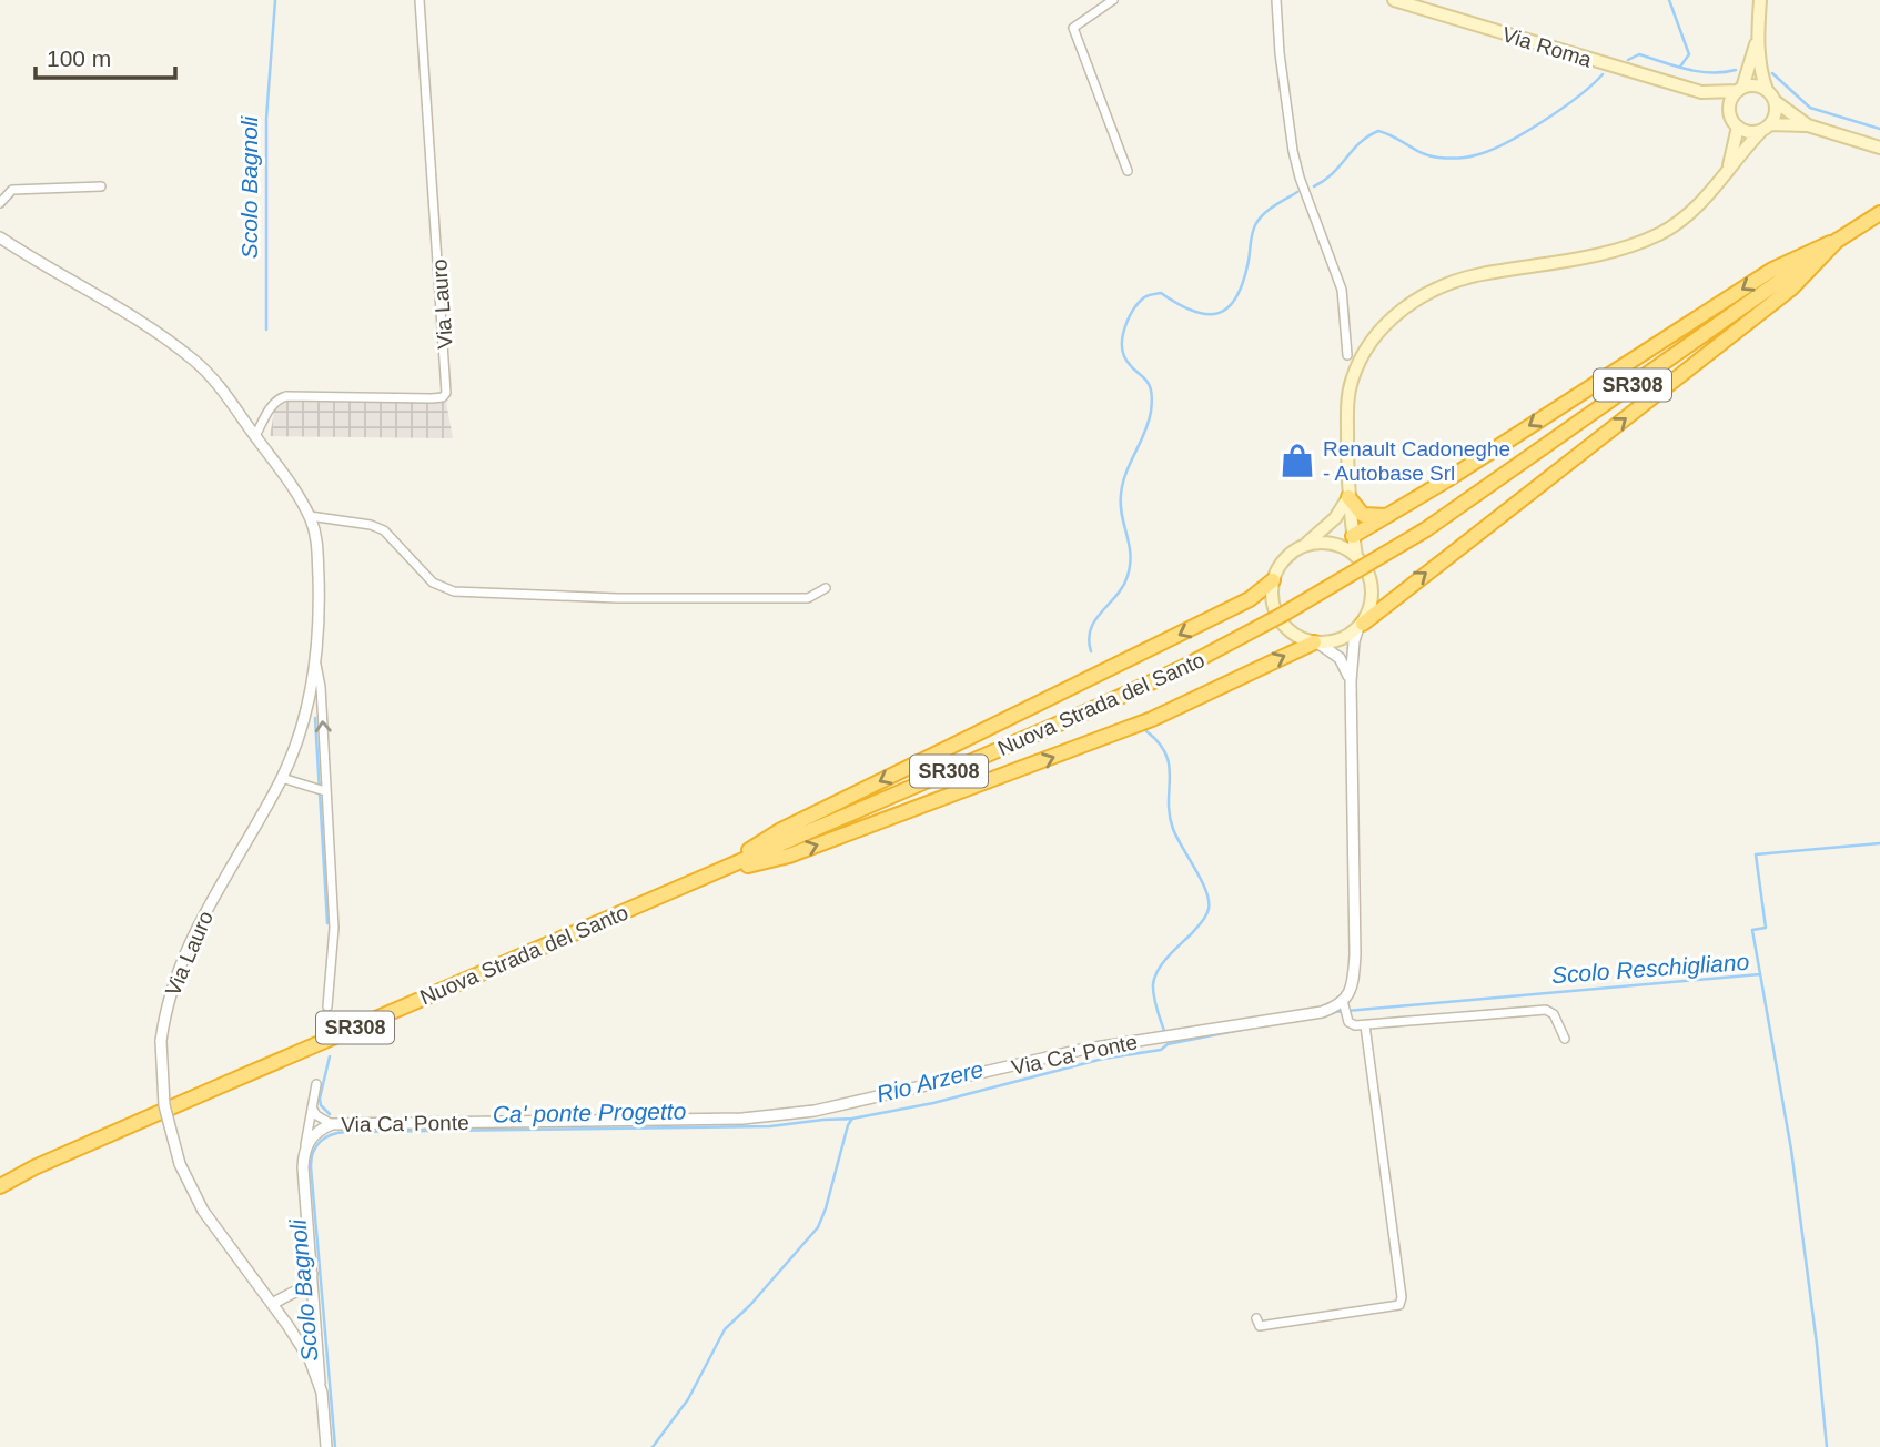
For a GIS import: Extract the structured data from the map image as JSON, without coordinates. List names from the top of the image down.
{
  "streets": {
    "highway": ["SR308", "Nuova Strada del Santo"],
    "main road": ["Via Roma"],
    "street": ["Via Lauro", "Via Ca' Ponte"]
  },
  "water": [
    "Scolo Bagnoli",
    "Scolo Reschigliano",
    "Rio Arzere",
    "Ca' ponte Progetto"
  ],
  "places": {
    "shop": ["Renault Cadoneghe - Autobase Srl"]
  },
  "scale_bar": "100 m"
}
